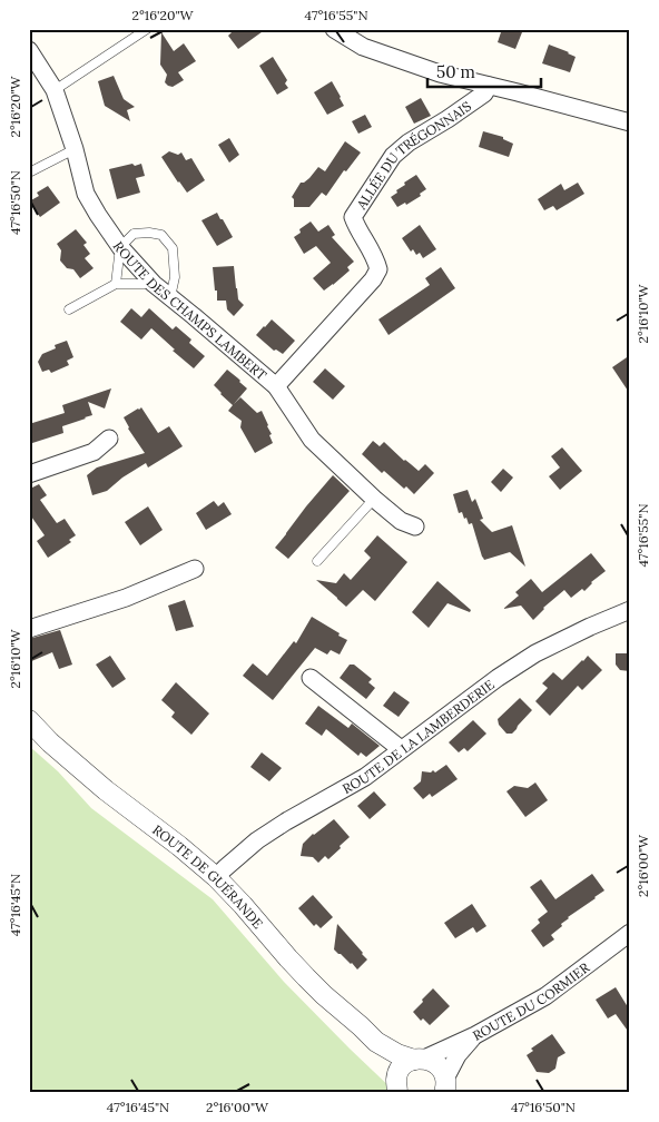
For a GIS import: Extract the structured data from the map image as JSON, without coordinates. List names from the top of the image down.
{
  "streets": {
    "street": [
      "ALLÉE DU TRÉGONNAIS",
      "ROUTE DES CHAMPS LAMBERT",
      "ROUTE DE LA LAMBERDERIE",
      "ROUTE DE GUÉRANDE",
      "ROUTE DU CORMIER"
    ]
  },
  "crossings": [
    ["ALLÉE DU TRÉGONNAIS", "ROUTE DES CHAMPS LAMBERT"],
    ["ROUTE DE LA LAMBERDERIE", "ROUTE DE GUÉRANDE"],
    ["ROUTE DE GUÉRANDE", "ROUTE DU CORMIER"]
  ],
  "scale_bar": "50 m",
  "coordinates": [
    "2°16'20\"W",
    "47°16'55\"N",
    "47°16'50\"N",
    "2°16'10\"W",
    "2°16'00\"W",
    "47°16'45\"N"
  ]
}
